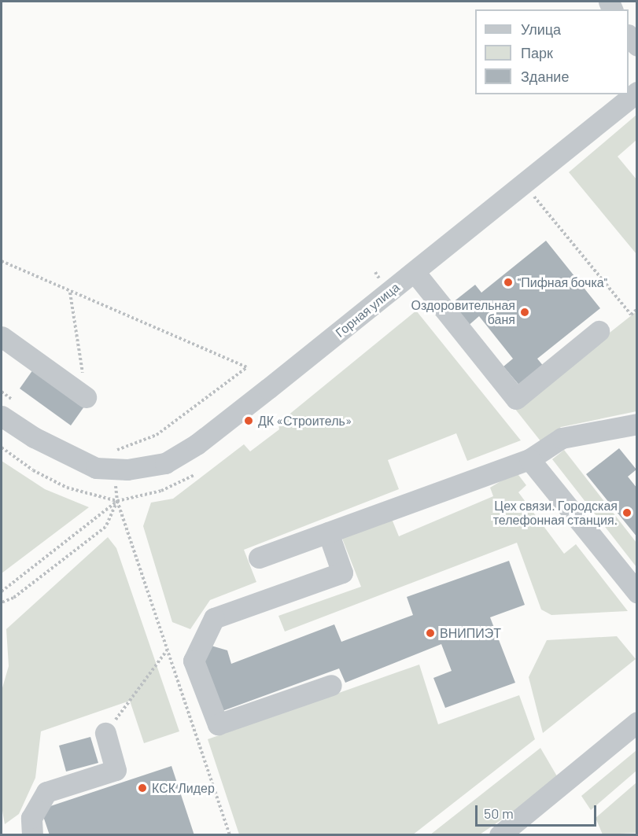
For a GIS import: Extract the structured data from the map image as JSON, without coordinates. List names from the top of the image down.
{
  "streets": {
    "street": ["Горная улица"]
  },
  "places": [
    "\"Пифная бочка\"",
    "Оздоровительная баня",
    "ДК «Строитель»",
    "Цех связи. Городская телефонная станция.",
    "ВНИПИЭТ",
    "КСК Лидер"
  ],
  "legend": ["Улица", "Парк", "Здание"],
  "scale_bar": "50 m"
}
